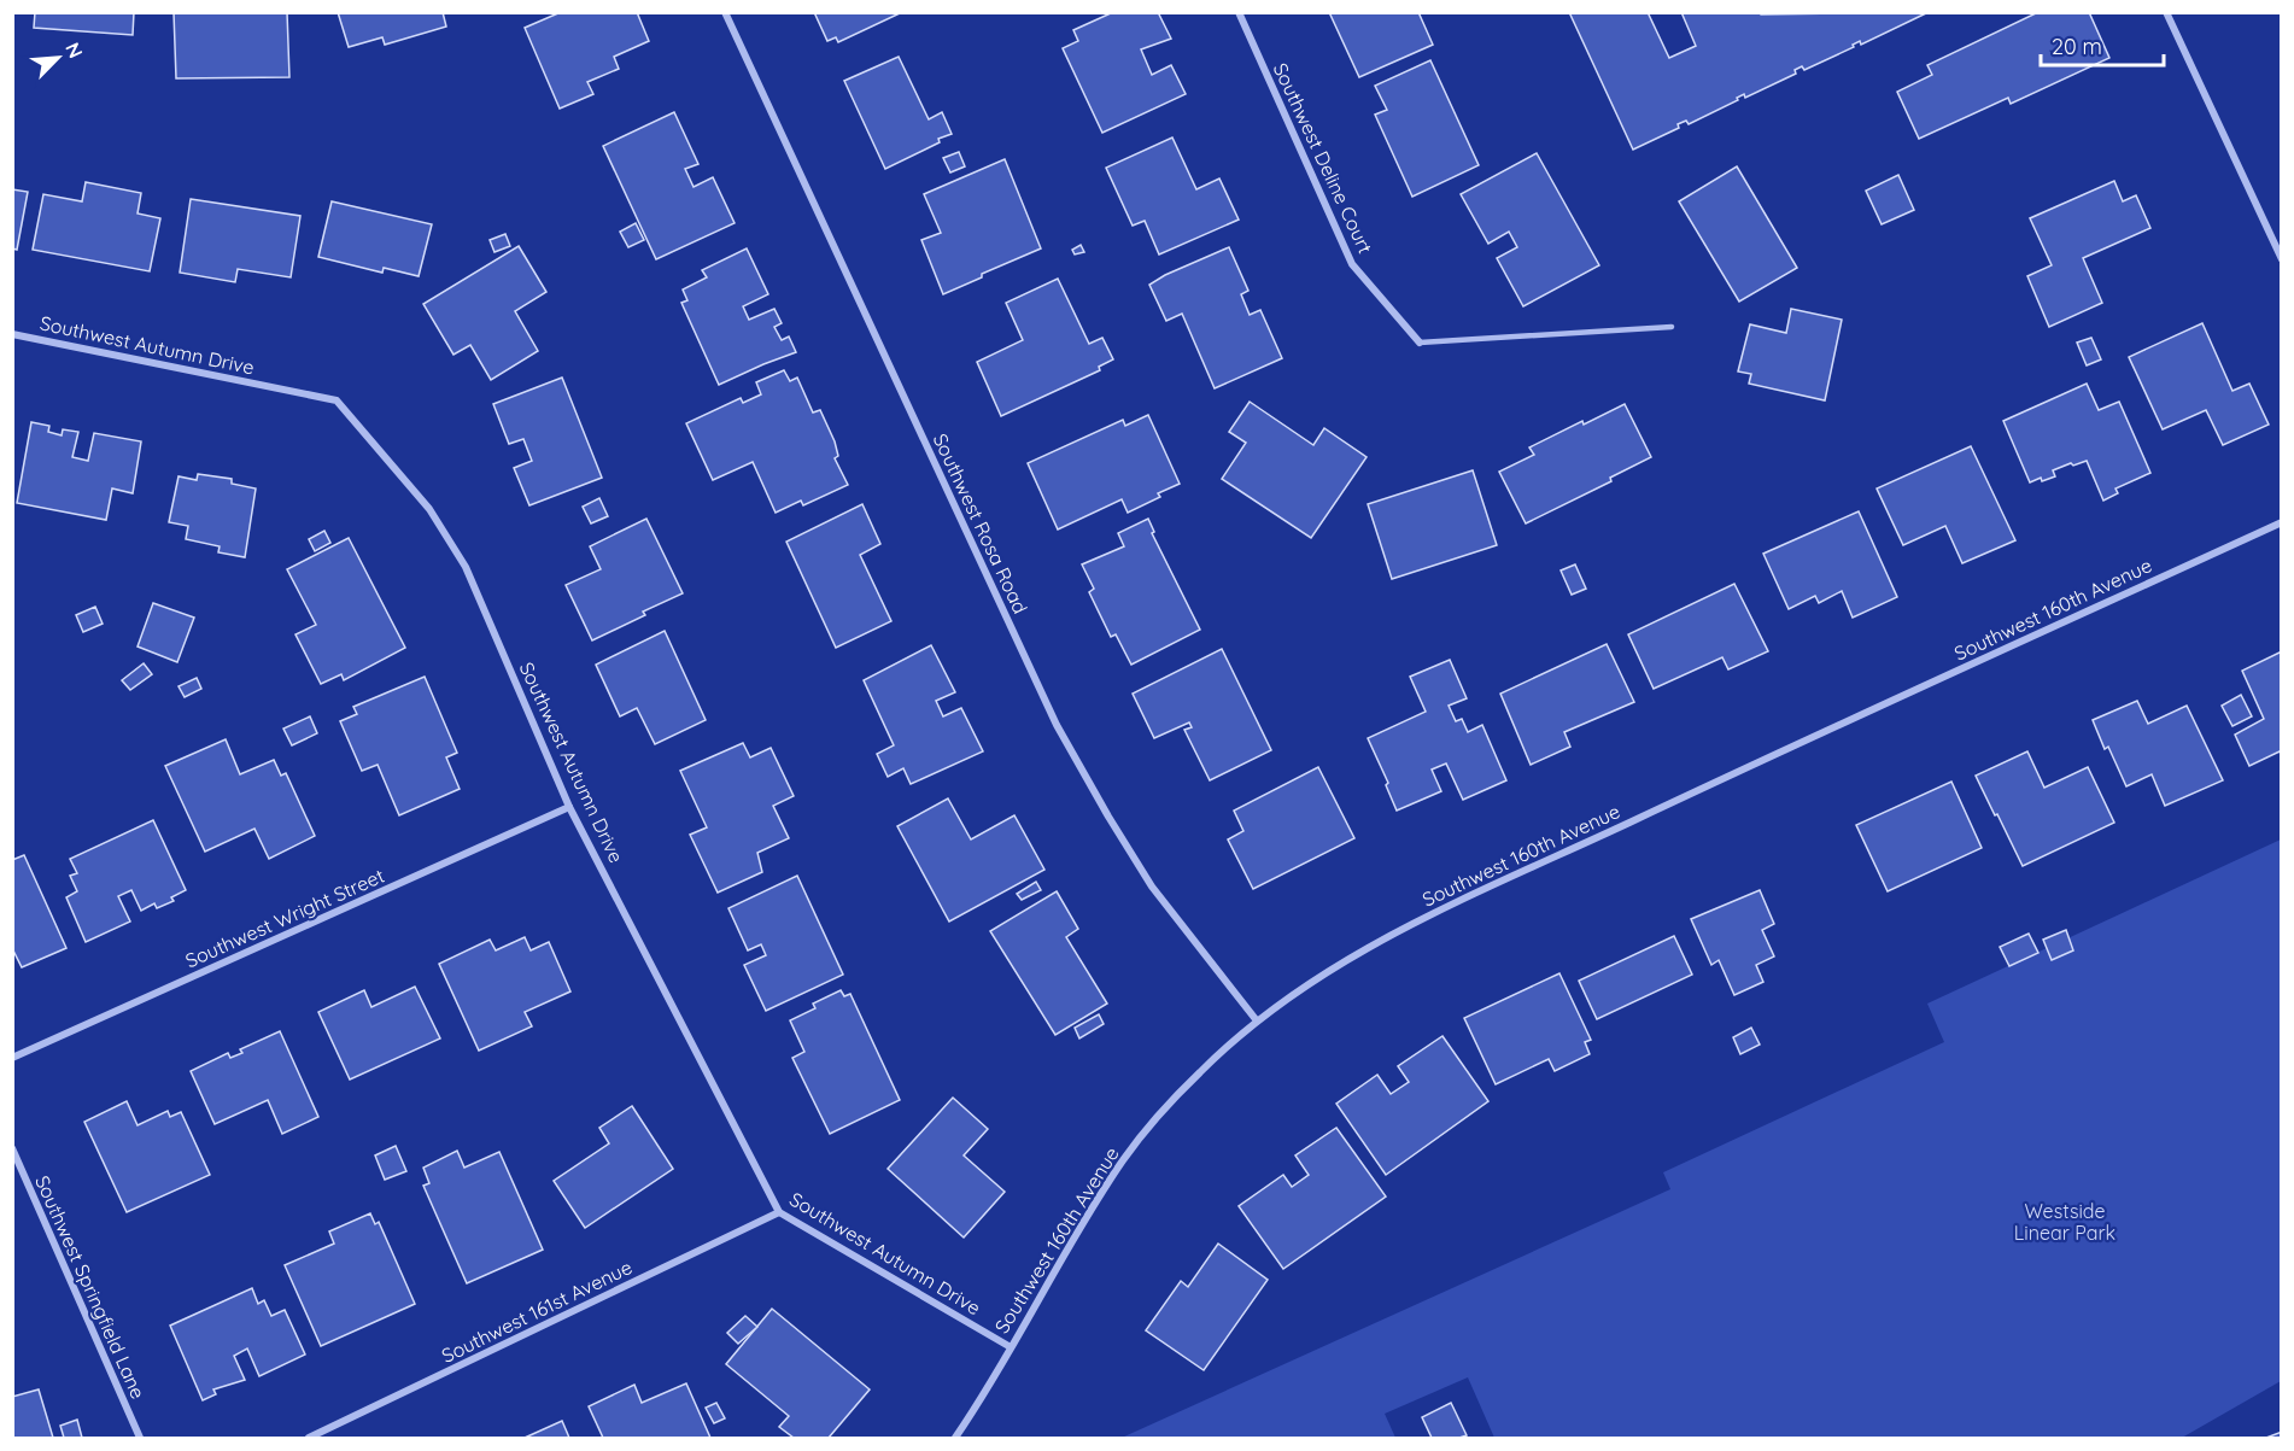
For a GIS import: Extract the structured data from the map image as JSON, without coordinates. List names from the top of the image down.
{
  "streets": {
    "street": [
      "Southwest Deline Court",
      "Southwest Autumn Drive",
      "Southwest Rosa Road",
      "Southwest 160th Avenue",
      "Southwest Wright Street",
      "Southwest Springfield Lane",
      "Southwest 161st Avenue"
    ]
  },
  "crossings": [
    ["Southwest Autumn Drive", "Southwest 160th Avenue"],
    ["Southwest Autumn Drive", "Southwest Wright Street"],
    ["Southwest Autumn Drive", "Southwest 161st Avenue"],
    ["Southwest Rosa Road", "Southwest 160th Avenue"]
  ],
  "parks": ["Westside Linear Park"],
  "scale_bar": "20 m",
  "north": "top right"
}
